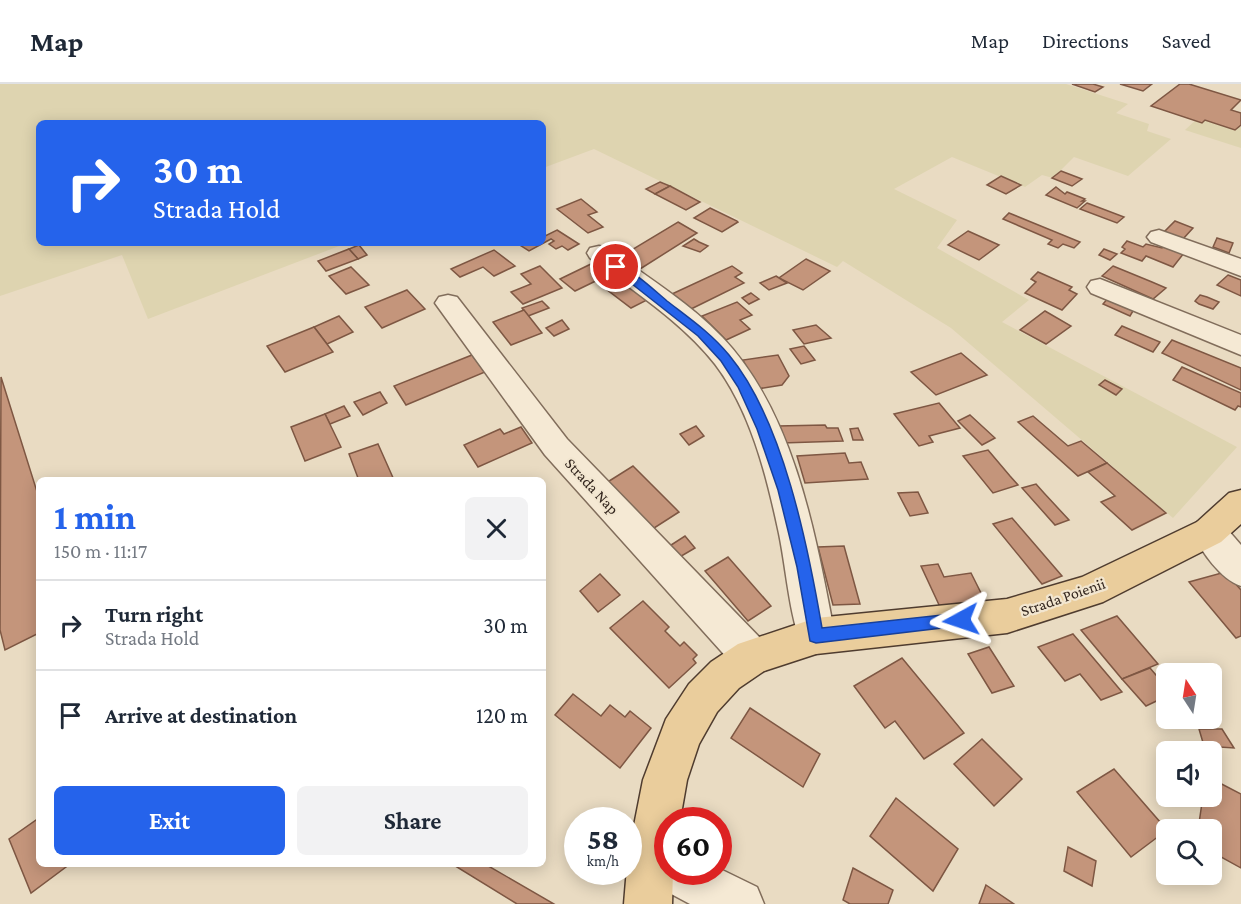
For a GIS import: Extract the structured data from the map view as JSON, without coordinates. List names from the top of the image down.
{
  "streets": {
    "main road": ["Strada Poienii"],
    "street": ["Strada Nap"]
  },
  "crossings": [
    ["Strada Nap", "Strada Poienii"]
  ],
  "north": "top",
  "page": {
    "header": "Map",
    "nav": ["Map", "Directions", "Saved"],
    "turn": ["30 m", "Strada Hold"],
    "heading": ["1 min", "150 m · 11:17"],
    "list": [
      {
        "name": "Turn right",
        "note": "Strada Hold",
        "value": "30 m"
      },
      {
        "name": "Arrive at destination",
        "value": "120 m"
      }
    ],
    "buttons": ["Exit", "Share"],
    "speed": "58 km/h",
    "limit": "60"
  }
}
